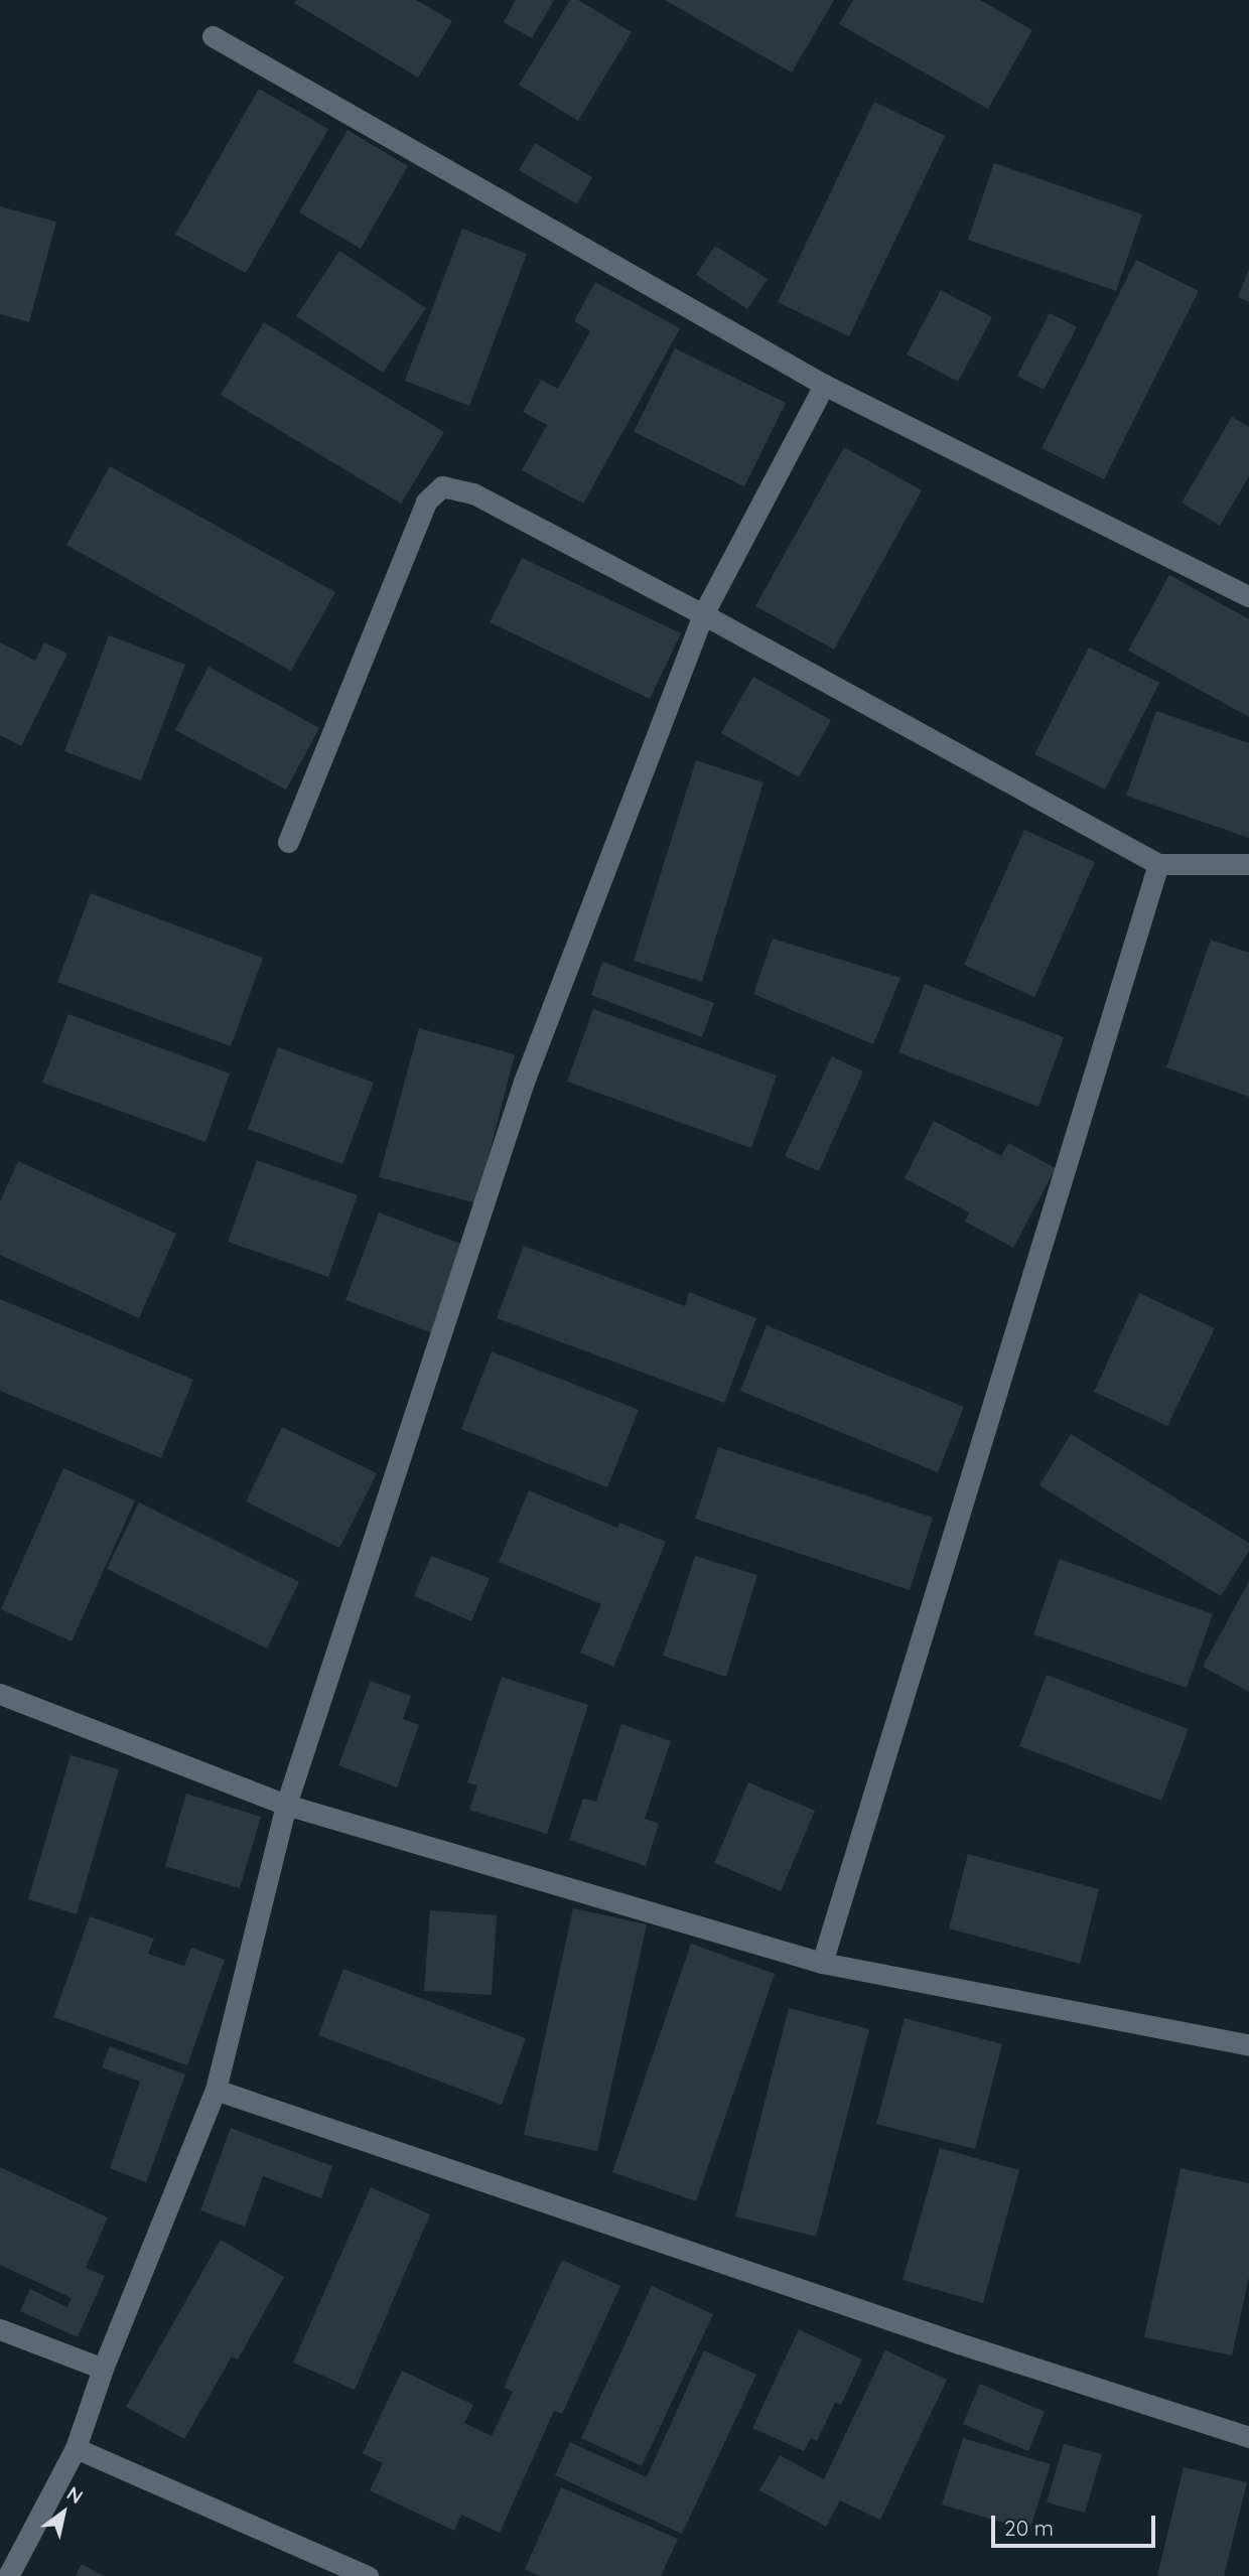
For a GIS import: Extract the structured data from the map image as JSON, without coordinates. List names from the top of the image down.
{
  "scale_bar": "20 m",
  "north": "top right"
}
